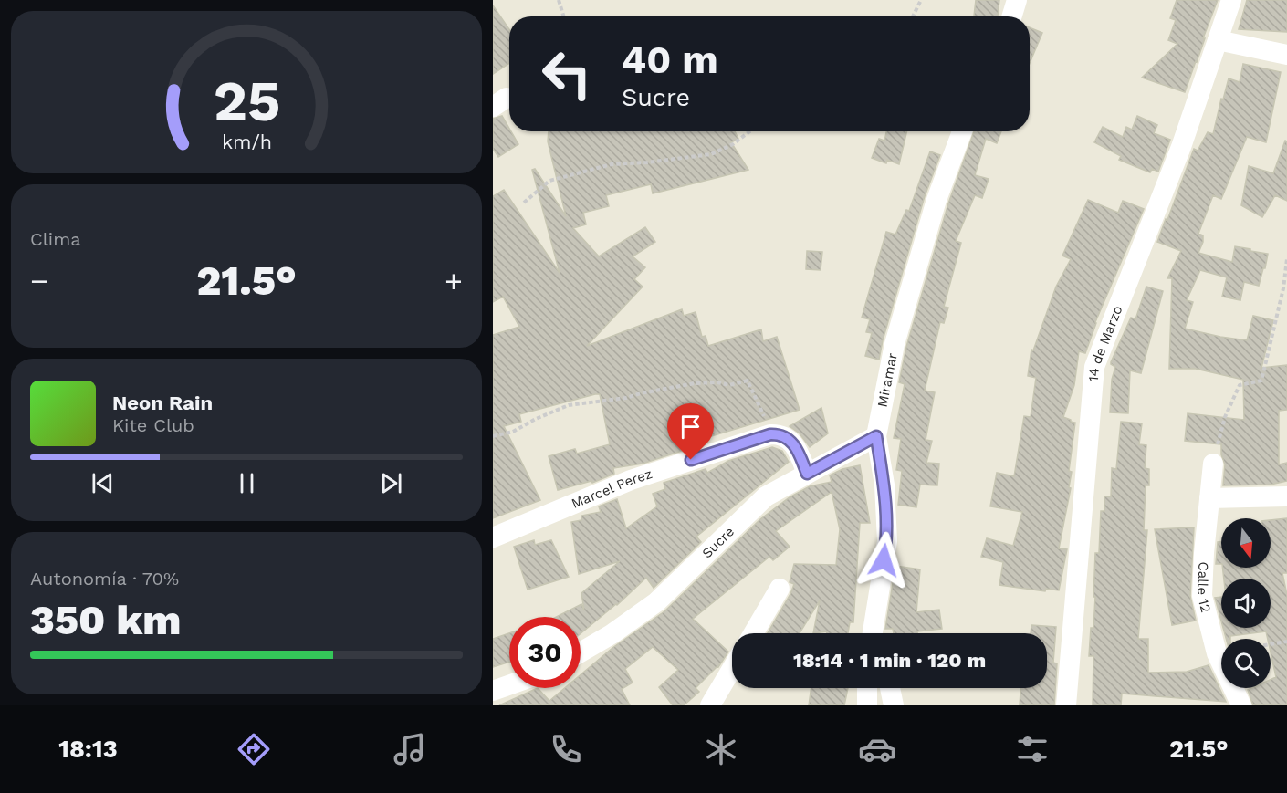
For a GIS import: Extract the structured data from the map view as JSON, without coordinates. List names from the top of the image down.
{
  "streets": {
    "street": [
      "14 de Marzo",
      "Miramar",
      "Marcel Perez",
      "Sucre",
      "Calle 12"
    ]
  },
  "crossings": [
    ["Miramar", "Sucre"]
  ],
  "north": "bottom",
  "page": {
    "turn": ["40 m", "Sucre"],
    "tile": [
      "Clima",
      ["Autonomía · 70%", "350 km"]
    ],
    "heat": ["−", "21.5°", "+"],
    "song": ["Neon Rain", "Kite Club"],
    "limit": "30",
    "trip": "18:14 · 1 min · 120 m",
    "tabs": ["18:13", "21.5°"],
    "gauge": ["25", "km/h"]
  }
}
